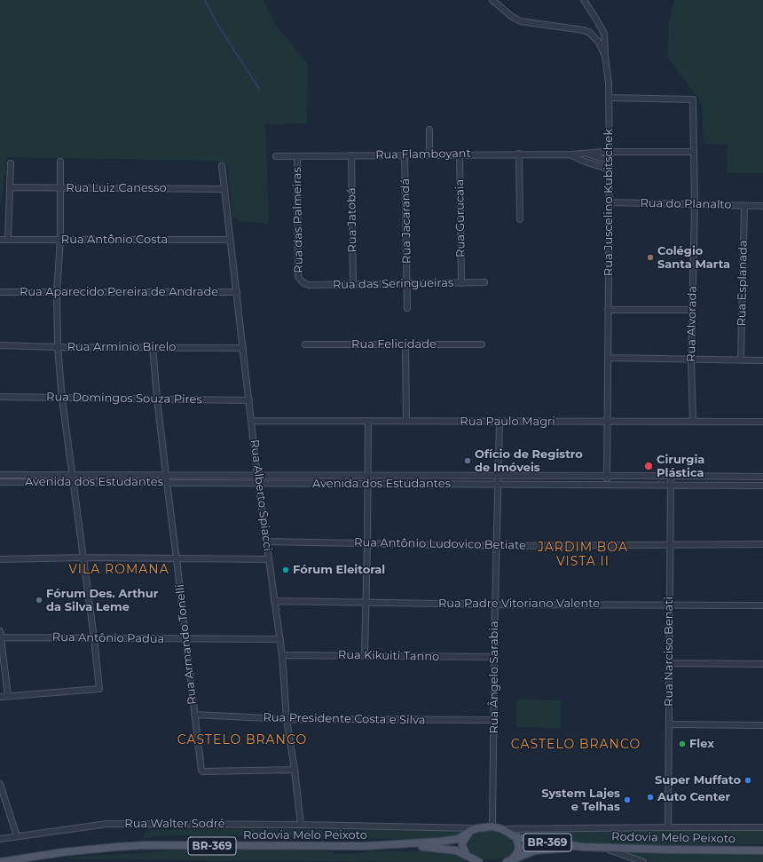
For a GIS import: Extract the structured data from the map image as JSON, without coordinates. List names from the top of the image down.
{
  "streets": {
    "main road": ["Rodovia Melo Peixoto", "BR-369"],
    "street": [
      "Rua Flamboyant",
      "Rua Luiz Canesso",
      "Rua Juscelino Kubitschek",
      "Rua do Planalto",
      "Rua Gurucaia",
      "Rua das Palmeiras",
      "Rua Jatobá",
      "Rua Jacarandá",
      "Rua Antônio Costa",
      "Rua Esplanada",
      "Rua das Seringueiras",
      "Rua Aparecido Pereira de Andrade",
      "Rua Alvorada",
      "Rua Felicidade",
      "Rua Arminio Birelo",
      "Rua Domingos Souza Pires",
      "Rua Paulo Magri",
      "Avenida dos Estudantes",
      "Rua Alberto Spiacci",
      "Rua Antônio Ludovico Betiate",
      "Rua Padre Vitoriano Valente",
      "Rua Antônio Padua",
      "Rua Armando Tonelli",
      "Rua Narciso Benati",
      "Rua Kikuiti Tanno",
      "Rua Ângelo Sarabia",
      "Rua Presidente Costa e Silva",
      "Rua Walter Sodré"
    ]
  },
  "crossings": [
    ["Rua Flamboyant", "Rua Juscelino Kubitschek"],
    ["Rua Flamboyant", "Rua Gurucaia"],
    ["Rua Flamboyant", "Rua das Palmeiras"],
    ["Rua Flamboyant", "Rua Jatobá"],
    ["Rua Flamboyant", "Rua Jacarandá"],
    ["Rua Flamboyant", "Rua Alvorada"],
    ["Rua Luiz Canesso", "Rua Alberto Spiacci"],
    ["Rua Juscelino Kubitschek", "Rua do Planalto"],
    ["Rua Juscelino Kubitschek", "Rua Alvorada"],
    ["Rua Juscelino Kubitschek", "Rua Paulo Magri"],
    ["Rua Juscelino Kubitschek", "Avenida dos Estudantes"],
    ["Rua do Planalto", "Rua Esplanada"],
    ["Rua do Planalto", "Rua Alvorada"],
    ["Rua Gurucaia", "Rua das Seringueiras"],
    ["Rua das Palmeiras", "Rua das Seringueiras"],
    ["Rua Jatobá", "Rua das Seringueiras"],
    ["Rua Jacarandá", "Rua das Seringueiras"],
    ["Rua Antônio Costa", "Rua Alberto Spiacci"],
    ["Rua Aparecido Pereira de Andrade", "Rua Alberto Spiacci"],
    ["Rua Alvorada", "Rua Paulo Magri"],
    ["Rua Arminio Birelo", "Rua Alberto Spiacci"],
    ["Rua Arminio Birelo", "Rua Armando Tonelli"],
    ["Rua Domingos Souza Pires", "Rua Alberto Spiacci"],
    ["Rua Domingos Souza Pires", "Rua Armando Tonelli"],
    ["Rua Paulo Magri", "Rua Alberto Spiacci"],
    ["Rua Paulo Magri", "Rua Ângelo Sarabia"],
    ["Avenida dos Estudantes", "Rua Alberto Spiacci"],
    ["Avenida dos Estudantes", "Rua Armando Tonelli"],
    ["Avenida dos Estudantes", "Rua Narciso Benati"],
    ["Avenida dos Estudantes", "Rua Ângelo Sarabia"],
    ["Rua Alberto Spiacci", "Rua Antônio Ludovico Betiate"],
    ["Rua Alberto Spiacci", "Rua Padre Vitoriano Valente"],
    ["Rua Alberto Spiacci", "Rua Antônio Padua"],
    ["Rua Alberto Spiacci", "Rua Armando Tonelli"],
    ["Rua Alberto Spiacci", "Rua Kikuiti Tanno"],
    ["Rua Alberto Spiacci", "Rua Presidente Costa e Silva"],
    ["Rua Alberto Spiacci", "Rua Walter Sodré"],
    ["Rua Antônio Ludovico Betiate", "Rua Narciso Benati"],
    ["Rua Antônio Ludovico Betiate", "Rua Ângelo Sarabia"],
    ["Rua Padre Vitoriano Valente", "Rua Narciso Benati"],
    ["Rua Padre Vitoriano Valente", "Rua Ângelo Sarabia"],
    ["Rua Antônio Padua", "Rua Armando Tonelli"],
    ["Rua Armando Tonelli", "Rua Presidente Costa e Silva"],
    ["Rua Kikuiti Tanno", "Rua Ângelo Sarabia"],
    ["Rua Ângelo Sarabia", "Rua Presidente Costa e Silva"],
    ["Rua Ângelo Sarabia", "Rodovia Melo Peixoto"],
    ["Rua Walter Sodré", "Rodovia Melo Peixoto"]
  ],
  "districts": [
    "JARDIM BOA VISTA II",
    "VILA ROMANA",
    "CASTELO BRANCO",
    "CASTELO BRANCO"
  ],
  "places": [
    "Colégio Santa Marta",
    "Ofício de Registro de Imóveis",
    "Cirurgia Plástica",
    "Fórum Eleitoral",
    "Fórum Des. Arthur da Silva Leme",
    "Flex",
    "Super Muffato",
    "Auto Center",
    "System Lajes e Telhas"
  ]
}
